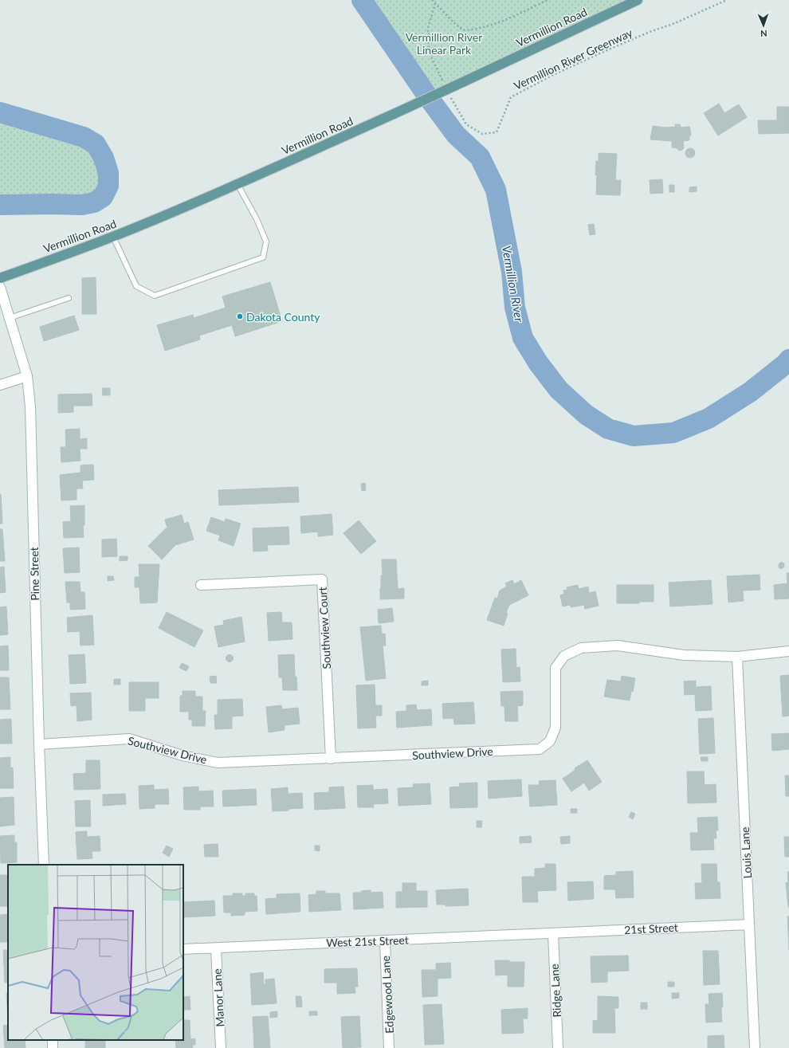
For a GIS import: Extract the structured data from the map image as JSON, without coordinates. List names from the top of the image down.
{
  "streets": {
    "main road": ["Vermillion Road"],
    "street": [
      "Pine Street",
      "Southview Court",
      "Southview Drive",
      "Louis Lane",
      "21st Street",
      "West 21st Street",
      "Ridge Lane",
      "Edgewood Lane",
      "Manor Lane"
    ],
    "path": ["Vermillion River Greenway"]
  },
  "crossings": [
    ["Pine Street", "Southview Drive"],
    ["Southview Court", "Southview Drive"],
    ["Southview Drive", "Louis Lane"],
    ["Louis Lane", "21st Street"],
    ["21st Street", "West 21st Street"],
    ["21st Street", "Ridge Lane"],
    ["West 21st Street", "Ridge Lane"],
    ["West 21st Street", "Edgewood Lane"],
    ["West 21st Street", "Manor Lane"]
  ],
  "water": ["Vermillion River"],
  "parks": ["Vermillion River Linear Park"],
  "places": ["Dakota County"],
  "north": "bottom"
}
